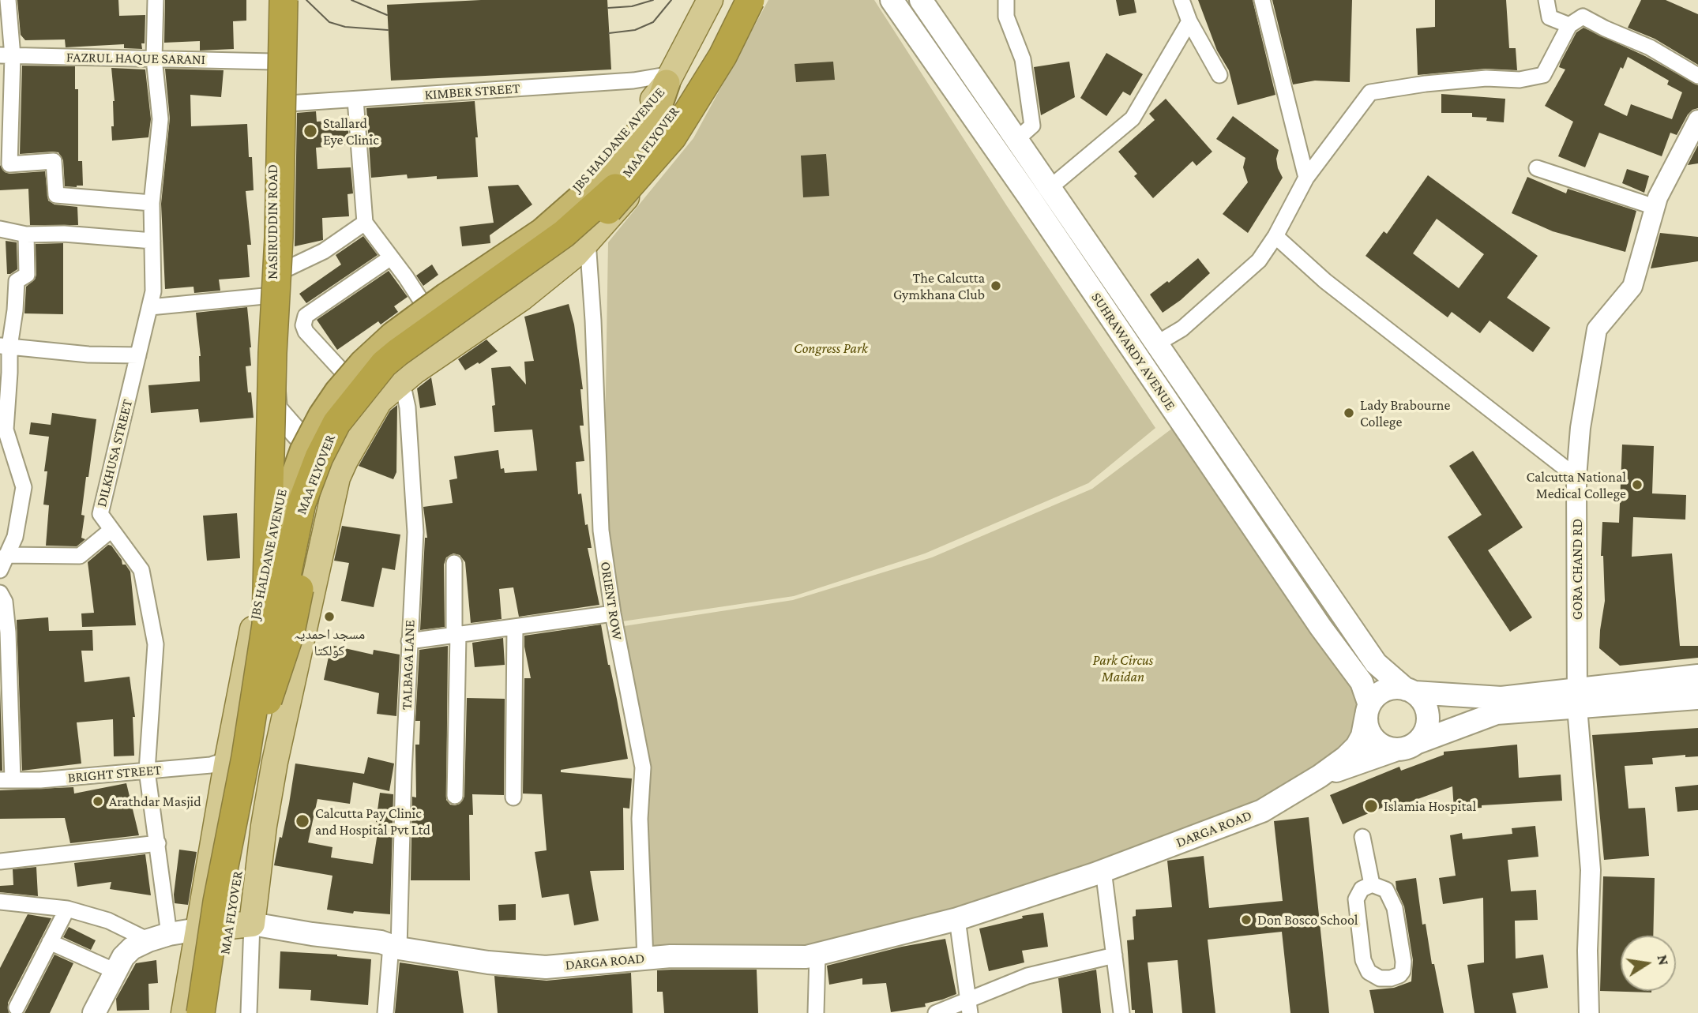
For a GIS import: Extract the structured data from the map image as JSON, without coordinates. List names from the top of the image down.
{
  "streets": {
    "highway": ["MAA FLYOVER"],
    "main road": [
      "JBS HALDANE AVENUE",
      "NASIRUDDIN ROAD",
      "SUHRAWARDY AVENUE",
      "DARGA ROAD"
    ],
    "street": [
      "FAZRUL HAQUE SARANI",
      "KIMBER STREET",
      "DILKHUSA STREET",
      "GORA CHAND RD",
      "ORIENT ROW",
      "TALBAGA LANE",
      "BRIGHT STREET"
    ]
  },
  "crossings": [
    ["FAZRUL HAQUE SARANI", "NASIRUDDIN ROAD"],
    ["FAZRUL HAQUE SARANI", "DILKHUSA STREET"],
    ["KIMBER STREET", "JBS HALDANE AVENUE"],
    ["KIMBER STREET", "MAA FLYOVER"],
    ["KIMBER STREET", "NASIRUDDIN ROAD"],
    ["JBS HALDANE AVENUE", "MAA FLYOVER"],
    ["JBS HALDANE AVENUE", "NASIRUDDIN ROAD"],
    ["JBS HALDANE AVENUE", "BRIGHT STREET"],
    ["MAA FLYOVER", "ORIENT ROW"],
    ["MAA FLYOVER", "TALBAGA LANE"],
    ["MAA FLYOVER", "DARGA ROAD"],
    ["SUHRAWARDY AVENUE", "DARGA ROAD"],
    ["DILKHUSA STREET", "BRIGHT STREET"],
    ["GORA CHAND RD", "DARGA ROAD"],
    ["ORIENT ROW", "DARGA ROAD"],
    ["TALBAGA LANE", "DARGA ROAD"]
  ],
  "parks": ["Congress Park", "Park Circus Maidan"],
  "places": [
    "Stallard Eye Clinic",
    "The Calcutta Gymkhana Club",
    "Lady Brabourne College",
    "Calcutta National Medical College",
    "مسجد احمدیہ کولکتا",
    "Arathdar Masjid",
    "Islamia Hospital",
    "Calcutta Pay Clinic and Hospital Pvt Ltd",
    "Don Bosco School"
  ],
  "north": "right"
}
